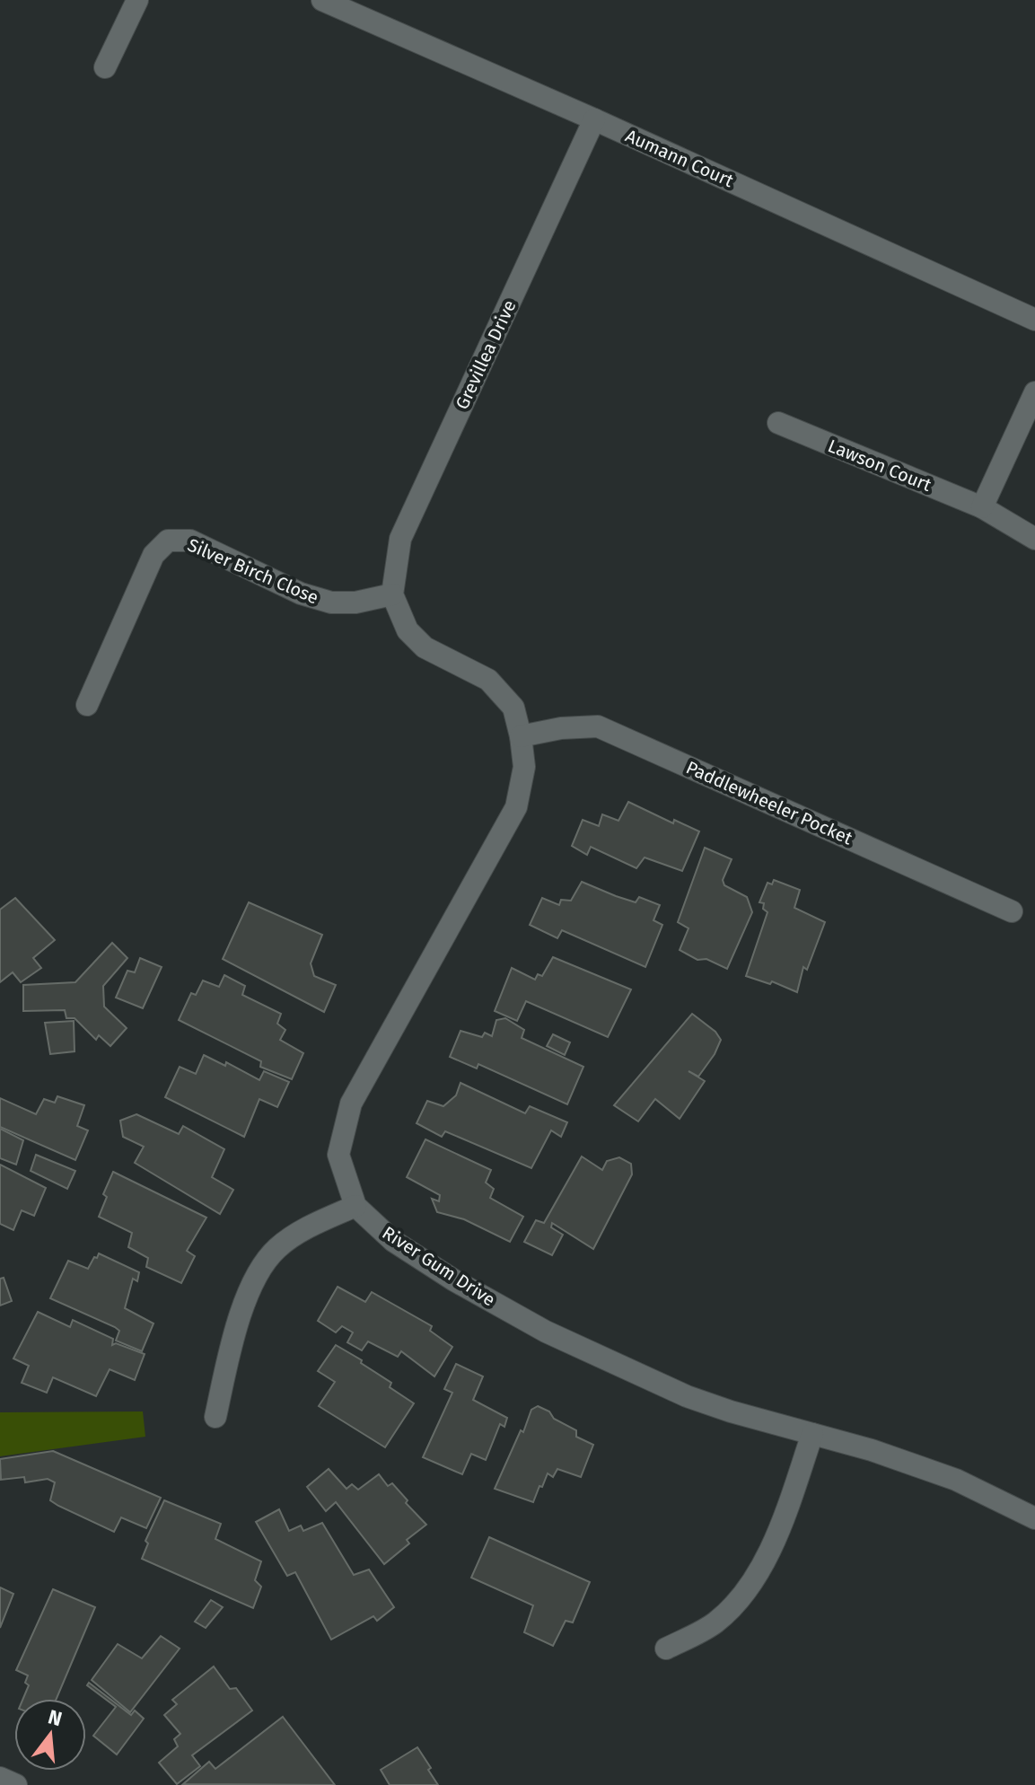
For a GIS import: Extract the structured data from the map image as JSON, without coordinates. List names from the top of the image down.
{
  "streets": {
    "street": [
      "Aumann Court",
      "Grevillea Drive",
      "Lawson Court",
      "Silver Birch Close",
      "Paddlewheeler Pocket",
      "River Gum Drive"
    ]
  },
  "crossings": [
    ["Aumann Court", "Grevillea Drive"],
    ["Grevillea Drive", "Silver Birch Close"]
  ],
  "north": "top"
}
